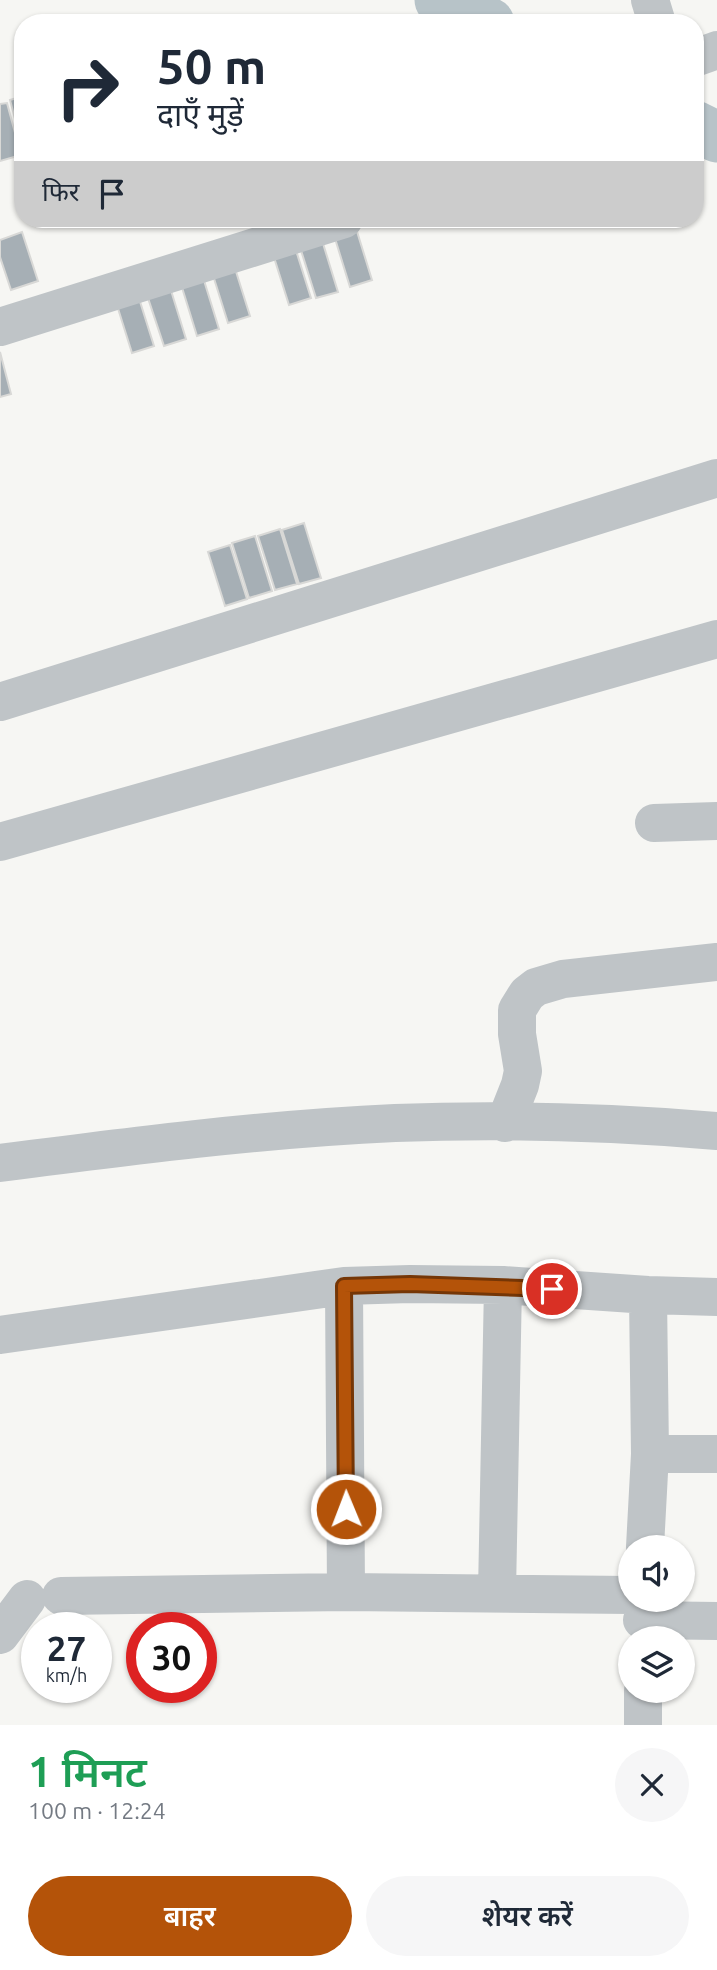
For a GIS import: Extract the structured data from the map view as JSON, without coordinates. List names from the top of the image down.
{
  "page": {
    "turn": ["50 m", "दाएँ मुड़ें"],
    "then": "फिर",
    "speed": "27 km/h",
    "limit": "30",
    "heading": ["1 मिनट", "100 m · 12:24"],
    "buttons": ["बाहर", "शेयर करें"]
  }
}
